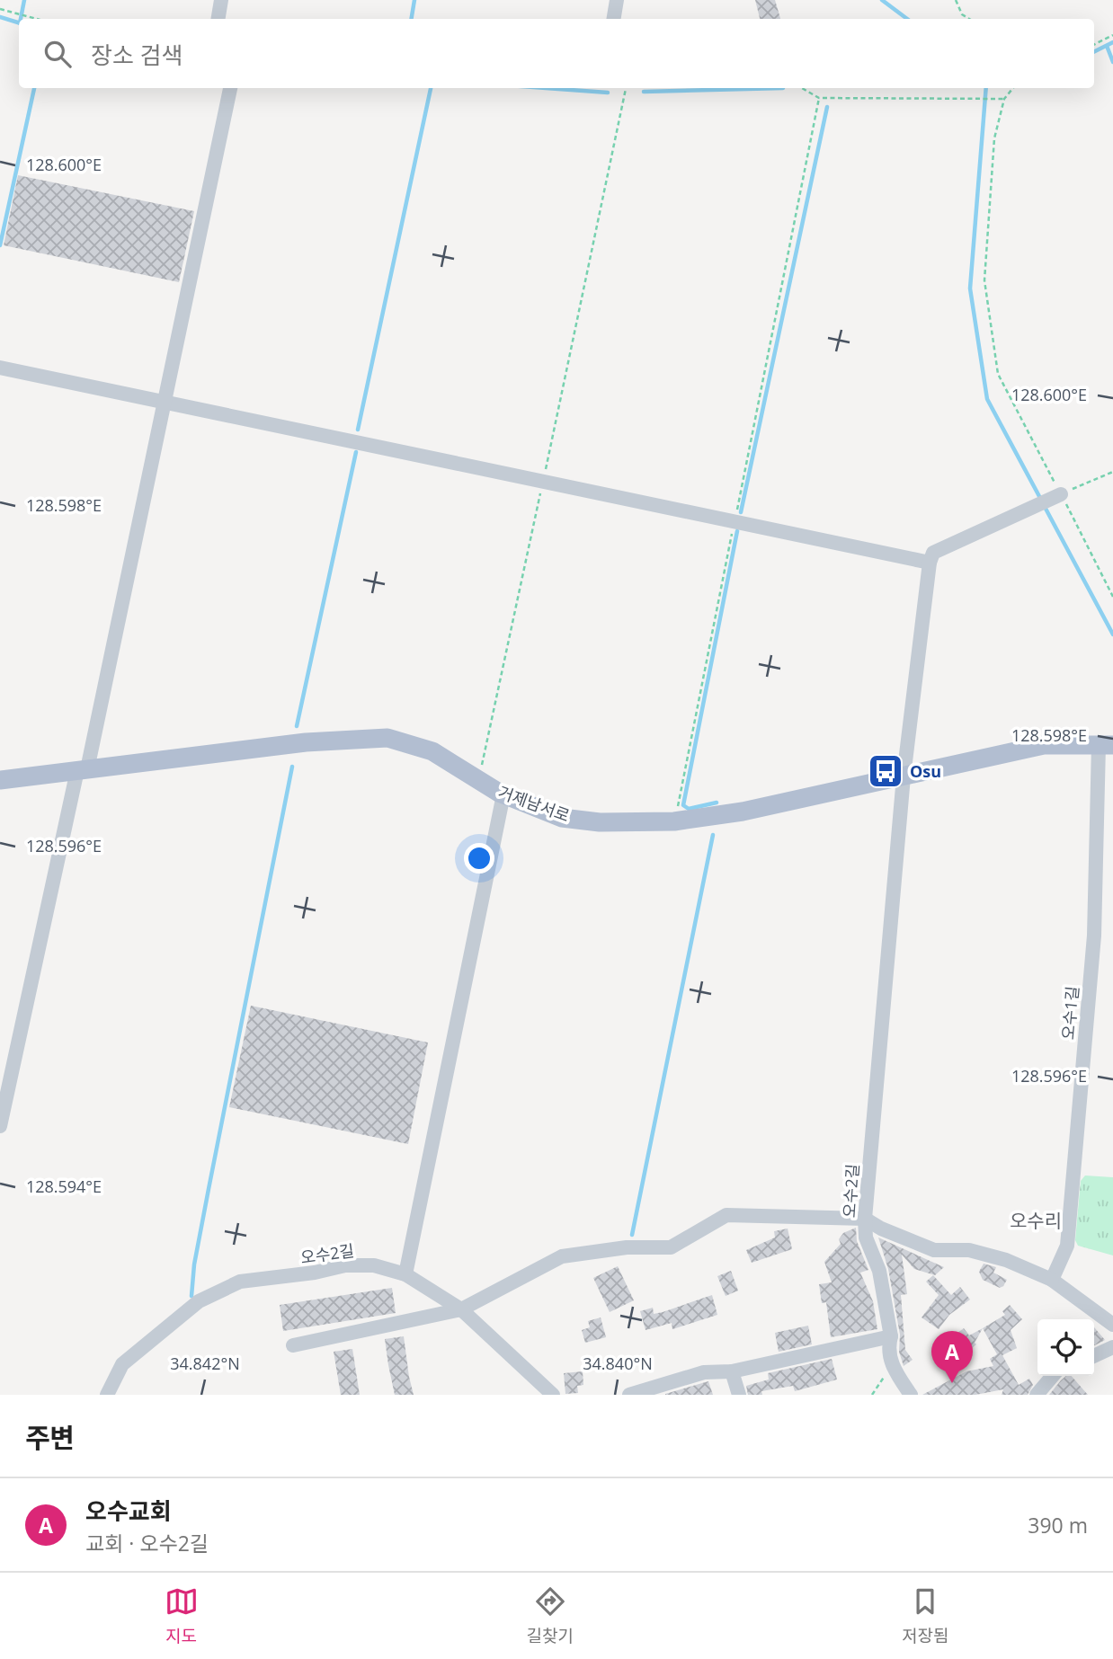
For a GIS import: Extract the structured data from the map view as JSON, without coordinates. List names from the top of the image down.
{
  "streets": {
    "main road": ["거제남서로"],
    "street": ["오수1길", "오수2길"]
  },
  "crossings": [
    ["거제남서로", "오수1길"],
    ["거제남서로", "오수2길"]
  ],
  "districts": ["오수리"],
  "places": {
    "bus stop": ["Osu"]
  },
  "page": {
    "search": "장소 검색",
    "pins": "A",
    "heading": "주변",
    "list": [
      {
        "mark": "A",
        "name": "오수교회",
        "note": "교회 · 오수2길",
        "value": "390 m"
      }
    ],
    "nav": ["지도", "길찾기", "저장됨"]
  },
  "coordinates": [
    "128.600°E",
    "128.598°E",
    "128.596°E",
    "128.594°E",
    "34.842°N",
    "34.840°N"
  ]
}
